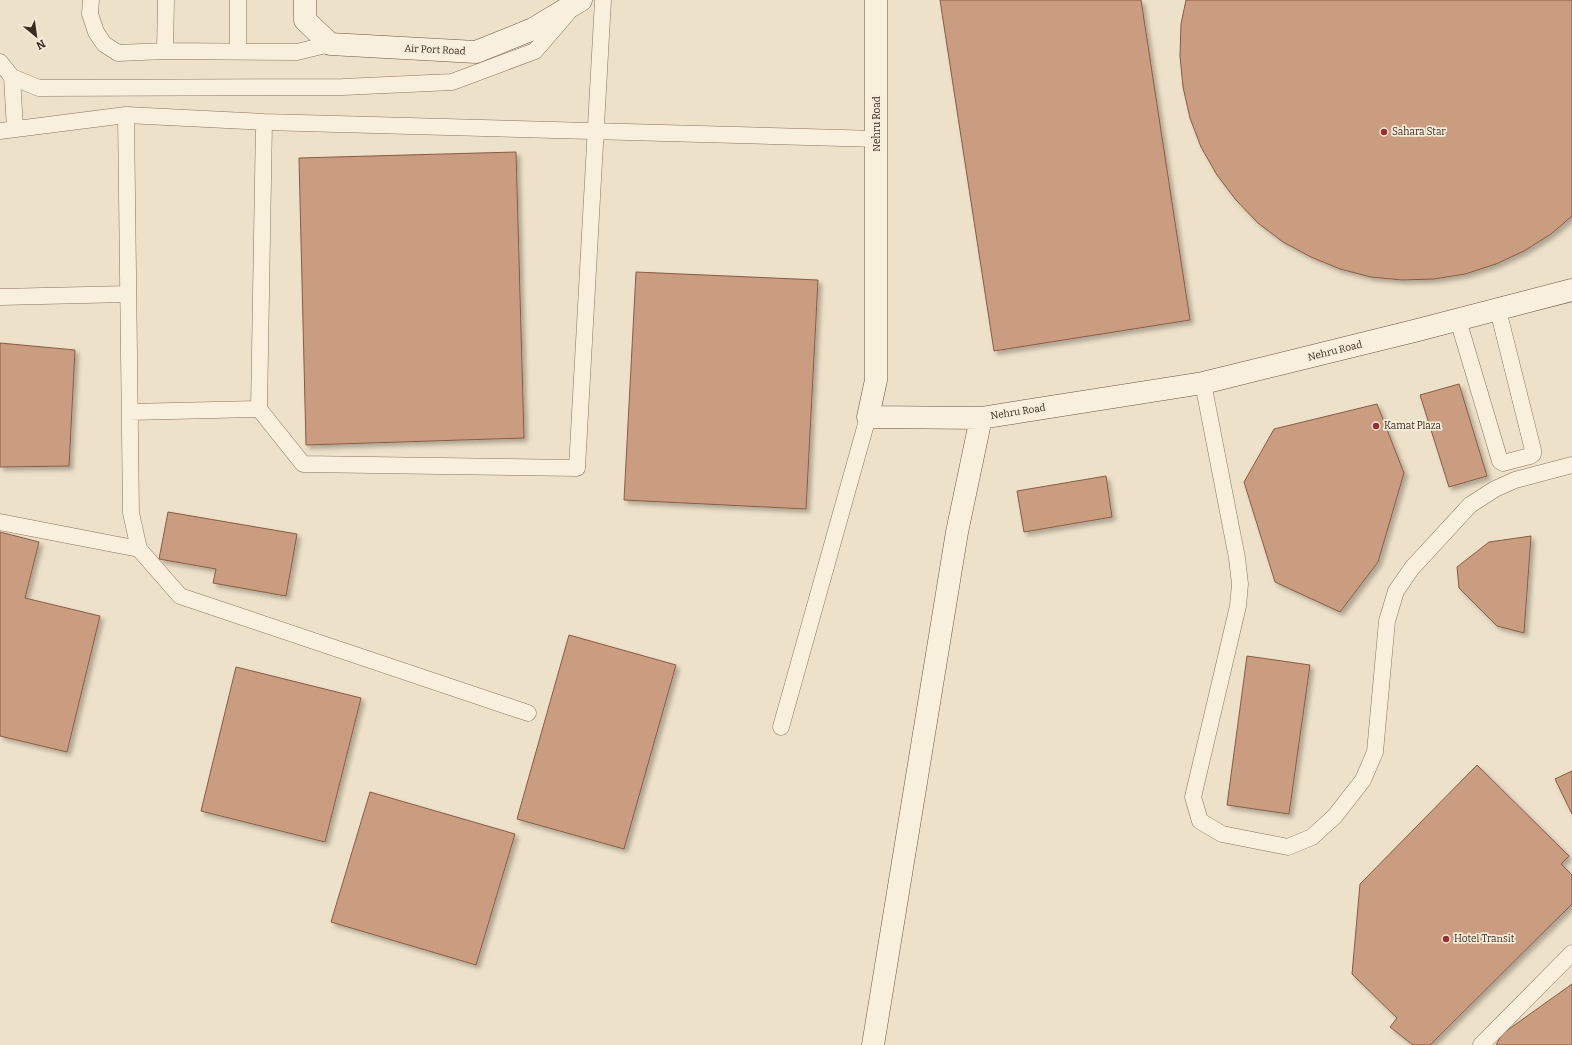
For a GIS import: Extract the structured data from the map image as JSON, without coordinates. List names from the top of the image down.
{
  "streets": {
    "street": ["Air Port Road", "Nehru Road"]
  },
  "places": ["Sahara Star", "Kamat Plaza", "Hotel Transit"],
  "north": "bottom right"
}
